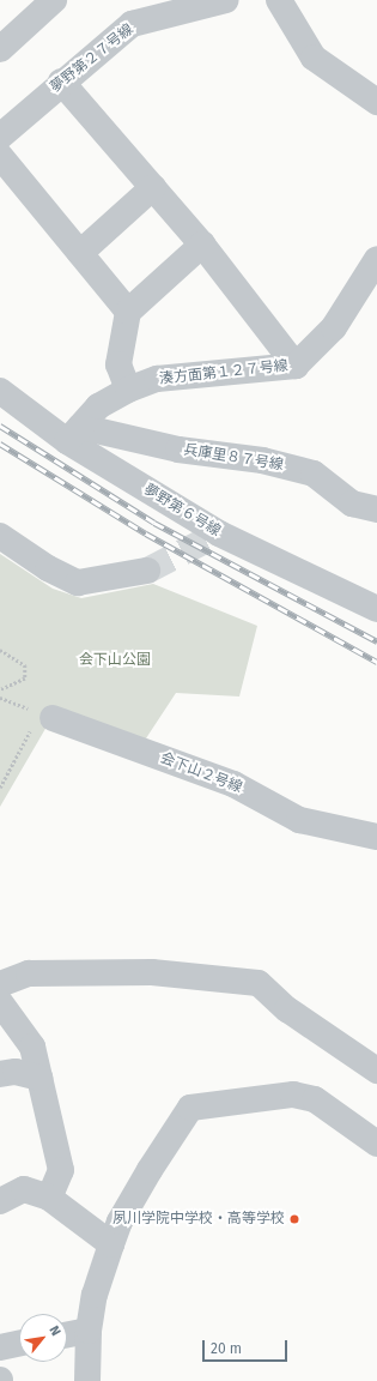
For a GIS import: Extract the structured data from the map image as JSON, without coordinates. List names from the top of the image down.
{
  "streets": {
    "street": [
      "夢野第２７号線",
      "湊方面第１２７号線",
      "兵庫里８７号線",
      "夢野第６号線",
      "会下山２号線"
    ]
  },
  "crossings": [
    ["湊方面第１２７号線", "兵庫里８７号線"],
    ["湊方面第１２７号線", "夢野第６号線"],
    ["兵庫里８７号線", "夢野第６号線"]
  ],
  "parks": ["会下山公園"],
  "places": ["夙川学院中学校・高等学校"],
  "scale_bar": "20 m",
  "north": "top right"
}
